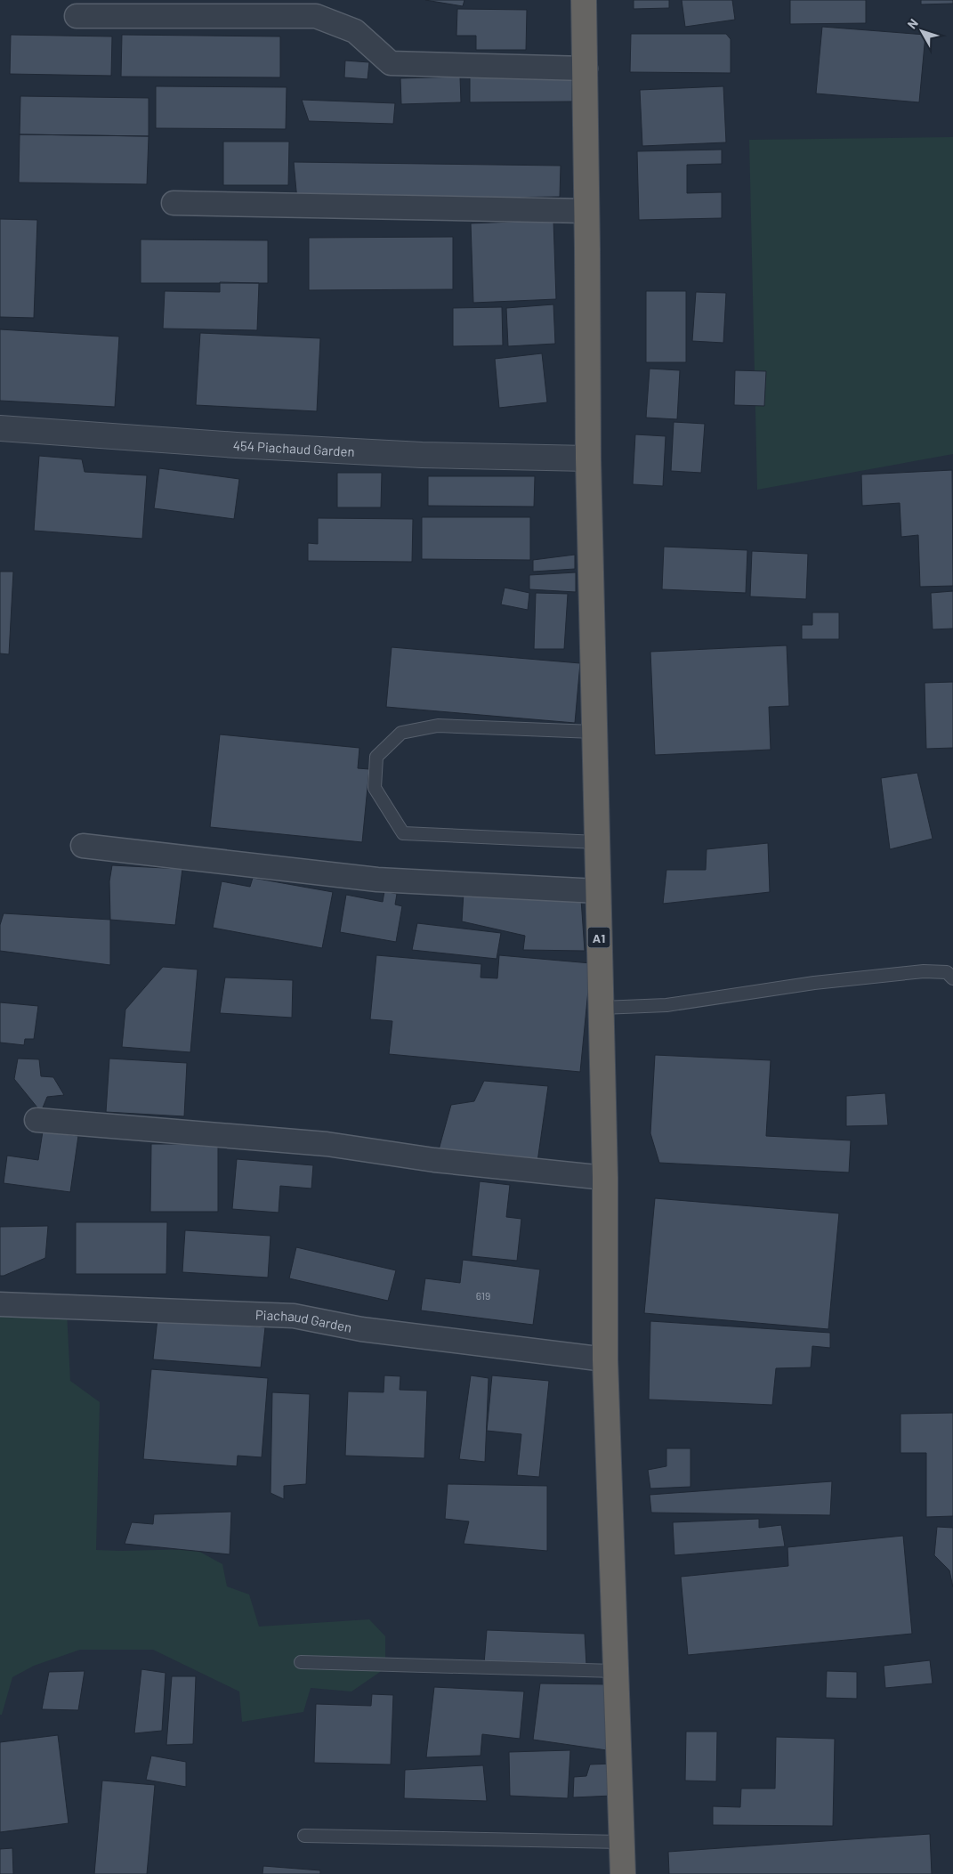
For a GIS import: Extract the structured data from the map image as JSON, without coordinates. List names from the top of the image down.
{
  "streets": {
    "highway": ["A1"],
    "street": ["454 Piachaud Garden", "Piachaud Garden"]
  },
  "crossings": [
    ["454 Piachaud Garden", "A1"],
    ["A1", "Piachaud Garden"]
  ],
  "house_numbers": ["619"],
  "north": "top left"
}
